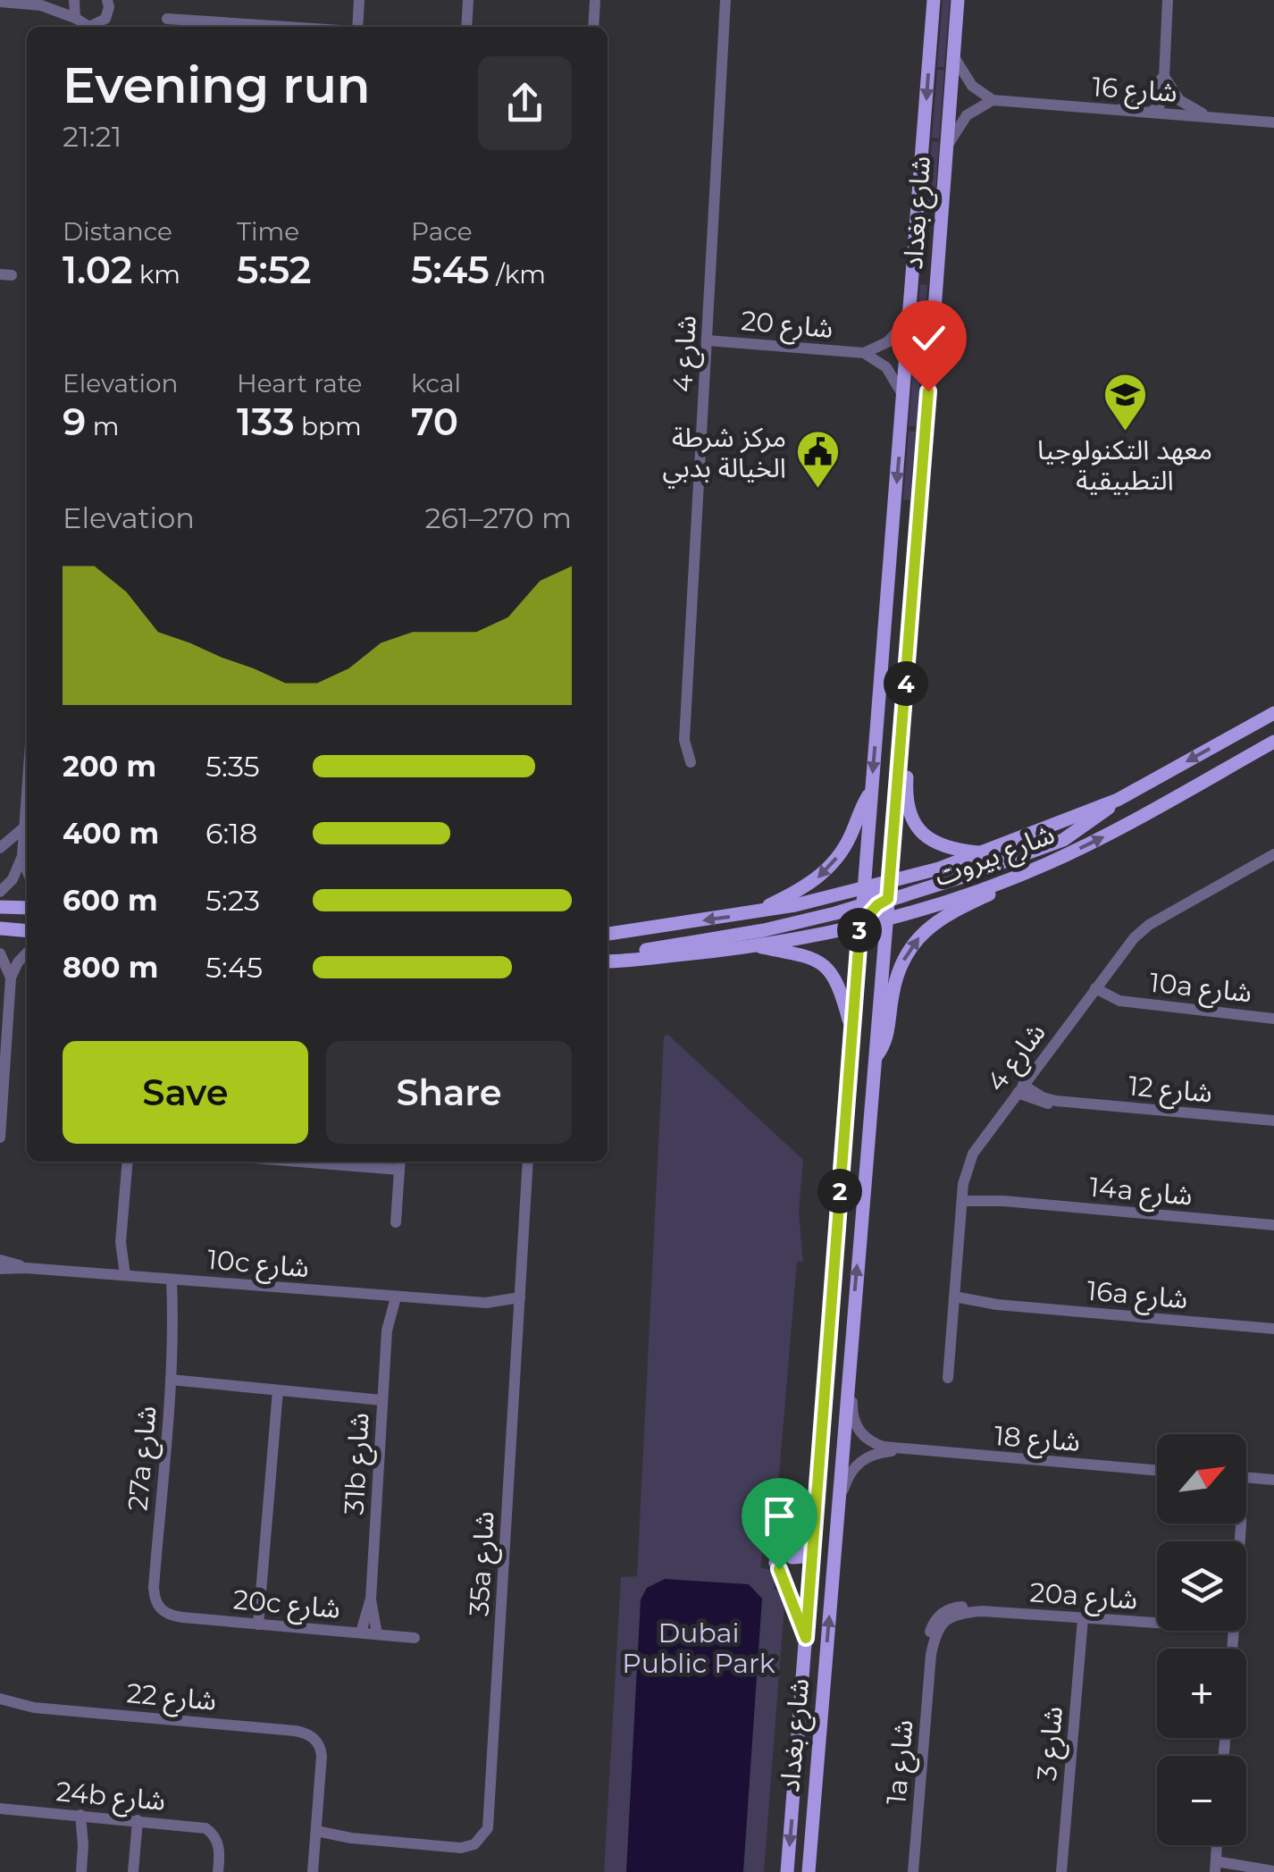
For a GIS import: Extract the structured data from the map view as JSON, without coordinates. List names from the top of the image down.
{
  "streets": {
    "main road": ["شارع بغداد", "شارع بيروت"],
    "street": [
      "شارع 16",
      "شارع 20",
      "شارع 4",
      "10a شارع",
      "شارع 12",
      "14a شارع",
      "10c شارع",
      "16a شارع",
      "شارع 18",
      "27a شارع",
      "31b شارع",
      "35a شارع",
      "20a شارع",
      "20c شارع",
      "شارع 22",
      "شارع 3",
      "1a شارع",
      "24b شارع"
    ]
  },
  "crossings": [
    ["شارع بغداد", "شارع 20"],
    ["شارع بغداد", "شارع بيروت"],
    ["شارع بغداد", "شارع 18"],
    ["شارع 20", "شارع 4"],
    ["شارع 4", "10a شارع"],
    ["شارع 4", "شارع 12"],
    ["شارع 4", "14a شارع"],
    ["شارع 4", "16a شارع"],
    ["10c شارع", "27a شارع"],
    ["10c شارع", "31b شارع"],
    ["10c شارع", "35a شارع"],
    ["27a شارع", "20c شارع"],
    ["31b شارع", "20c شارع"],
    ["35a شارع", "شارع 22"],
    ["20a شارع", "شارع 3"],
    ["20a شارع", "1a شارع"]
  ],
  "parks": ["Dubai Public Park"],
  "places": {
    "school or university": ["معهد التكنولوجيا التطبيقية"],
    "public building": ["مركز شرطة الخيالة بدبي"]
  },
  "north": "top right",
  "page": {
    "heading": ["Evening run", "21:21"],
    "stats": [
      ["Distance", "1.02 km"],
      ["Time", "5:52"],
      ["Pace", "5:45 /km"],
      ["Elevation", "9 m"],
      ["Heart rate", "133 bpm"],
      ["kcal", "70"]
    ],
    "chart": ["Elevation", "261–270 m"],
    "pins": ["4", "3", "2"],
    "list": [
      {
        "name": "200 m",
        "note": "5:35"
      },
      {
        "name": "400 m",
        "note": "6:18"
      },
      {
        "name": "600 m",
        "note": "5:23"
      },
      {
        "name": "800 m",
        "note": "5:45"
      }
    ],
    "buttons": ["Save", "Share"],
    "map_buttons": ["+", "−"]
  }
}
